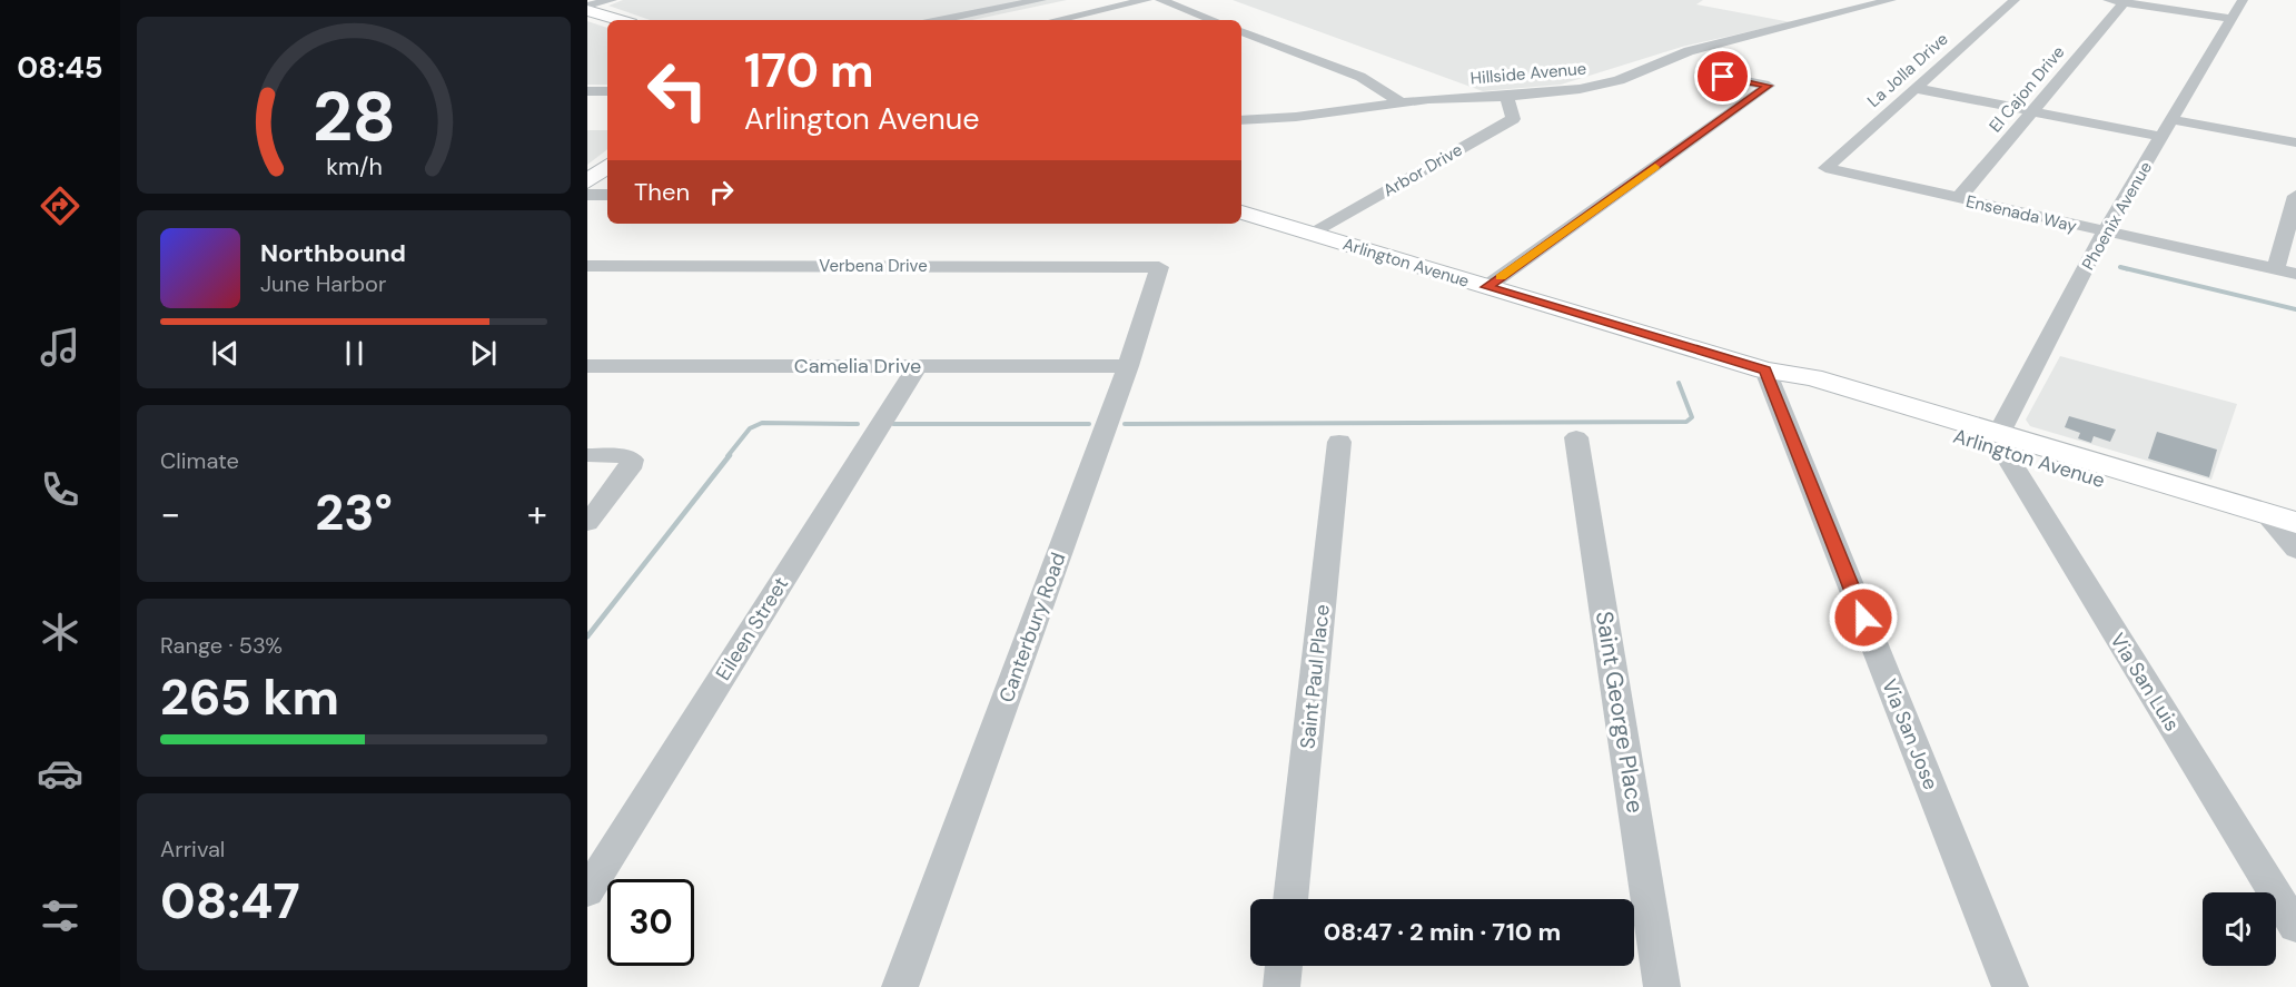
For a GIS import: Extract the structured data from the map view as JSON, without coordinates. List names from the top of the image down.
{
  "streets": {
    "main road": ["Arlington Avenue"],
    "street": [
      "La Jolla Drive",
      "Hillside Avenue",
      "El Cajon Drive",
      "Arbor Drive",
      "Ensenada Way",
      "Phoenix Avenue",
      "Verbena Drive",
      "Camelia Drive",
      "Canterbury Road",
      "Eileen Street",
      "Saint Paul Place",
      "Via San Luis",
      "Saint George Place",
      "Via San Jose"
    ]
  },
  "crossings": [
    ["La Jolla Drive", "Ensenada Way"],
    ["Hillside Avenue", "Arbor Drive"],
    ["El Cajon Drive", "Ensenada Way"],
    ["Arbor Drive", "Arlington Avenue"],
    ["Ensenada Way", "Phoenix Avenue"],
    ["Phoenix Avenue", "Arlington Avenue"],
    ["Phoenix Avenue", "Via San Luis"],
    ["Arlington Avenue", "Via San Luis"],
    ["Arlington Avenue", "Via San Jose"],
    ["Verbena Drive", "Canterbury Road"],
    ["Camelia Drive", "Canterbury Road"],
    ["Camelia Drive", "Eileen Street"]
  ],
  "page": {
    "tabs": "08:45",
    "turn": ["170 m", "Arlington Avenue"],
    "then": "Then",
    "song": ["Northbound", "June Harbor"],
    "tile": [
      "Climate",
      ["Range · 53%", "265 km"],
      ["Arrival", "08:47"]
    ],
    "heat": ["−", "23°", "+"],
    "limit": "30",
    "trip": "08:47 · 2 min · 710 m",
    "gauge": ["28", "km/h"]
  }
}
